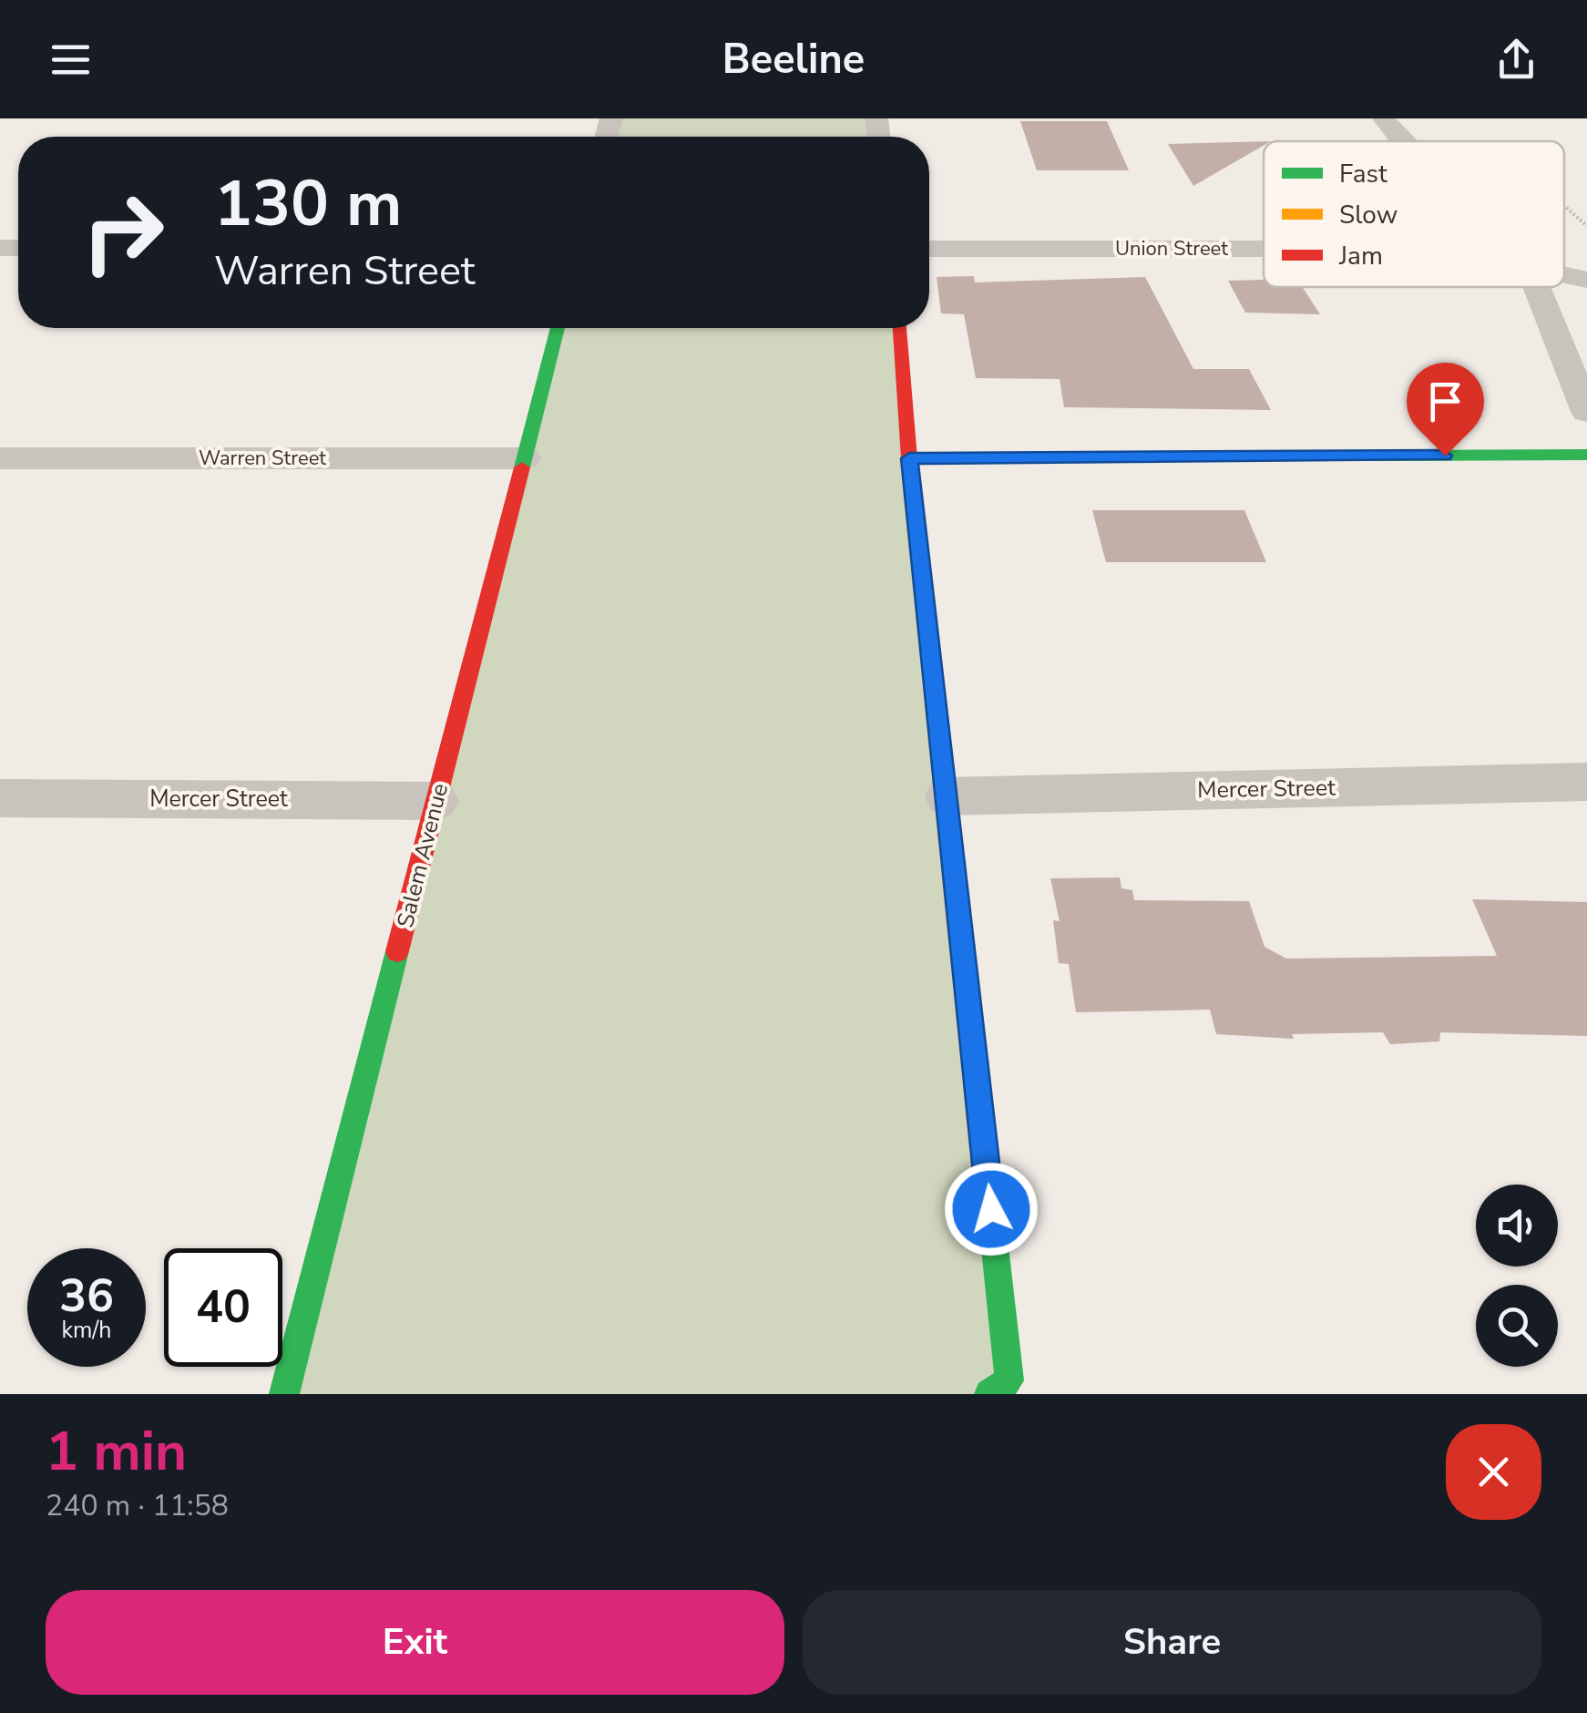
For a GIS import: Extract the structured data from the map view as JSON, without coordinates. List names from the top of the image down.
{
  "streets": {
    "street": [
      "Union Street",
      "Warren Street",
      "Mercer Street",
      "Salem Avenue"
    ]
  },
  "crossings": [
    ["Warren Street", "Salem Avenue"],
    ["Mercer Street", "Salem Avenue"]
  ],
  "legend": ["Fast", "Slow", "Jam"],
  "page": {
    "header": "Beeline",
    "turn": ["130 m", "Warren Street"],
    "speed": "36 km/h",
    "limit": "40",
    "heading": ["1 min", "240 m · 11:58"],
    "buttons": ["Exit", "Share"]
  }
}
